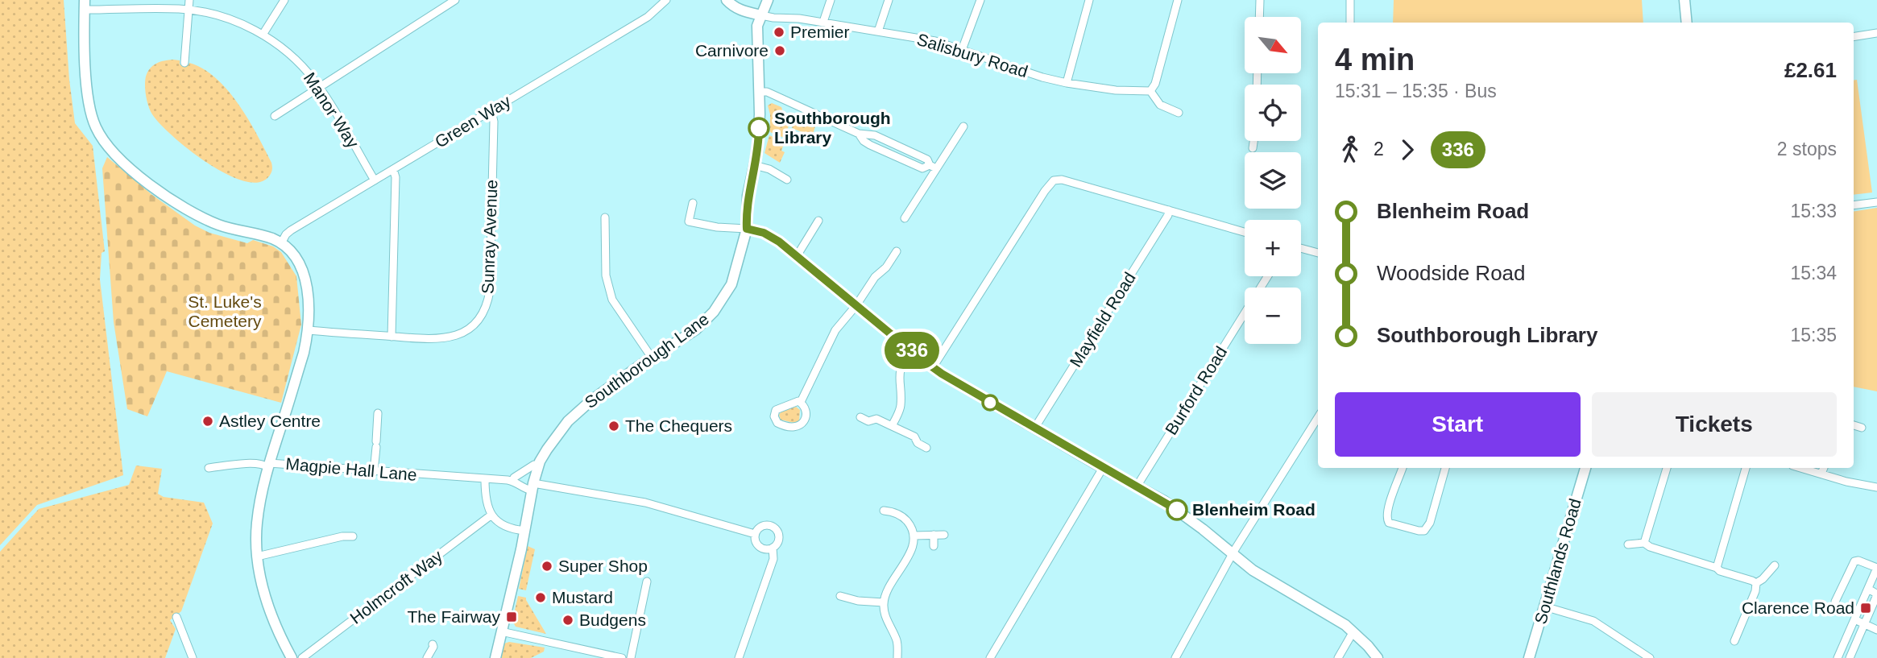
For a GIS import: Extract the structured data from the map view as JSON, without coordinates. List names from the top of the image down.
{
  "streets": {
    "street": [
      "Salisbury Road",
      "Manor Way",
      "Green Way",
      "Sunray Avenue",
      "Mayfield Road",
      "Southborough Lane",
      "Burford Road",
      "Magpie Hall Lane",
      "Southlands Road",
      "Holmcroft Way"
    ]
  },
  "crossings": [
    ["Salisbury Road", "Southborough Lane"],
    ["Manor Way", "Green Way"],
    ["Green Way", "Sunray Avenue"],
    ["Green Way", "Magpie Hall Lane"],
    ["Sunray Avenue", "Magpie Hall Lane"],
    ["Southborough Lane", "Magpie Hall Lane"]
  ],
  "parks": ["St. Luke's Cemetery"],
  "places": {
    "other": [
      "Premier",
      "Carnivore",
      "Southborough Library",
      "Astley Centre",
      "The Chequers",
      "Blenheim Road",
      "Super Shop",
      "Mustard",
      "Budgens"
    ],
    "transit": ["Clarence Road", "The Fairway"]
  },
  "lines": ["bus line 336"],
  "north": "bottom right",
  "page": {
    "on_map": "336",
    "map_buttons": ["+", "−"],
    "heading": ["4 min", "15:31 – 15:35 · Bus", "£2.61"],
    "legs": ["2", "336", "2 stops"],
    "list": [
      {
        "name": "Blenheim Road",
        "value": "15:33"
      },
      {
        "name": "Woodside Road",
        "value": "15:34"
      },
      {
        "name": "Southborough Library",
        "value": "15:35"
      }
    ],
    "buttons": ["Start", "Tickets"]
  }
}
